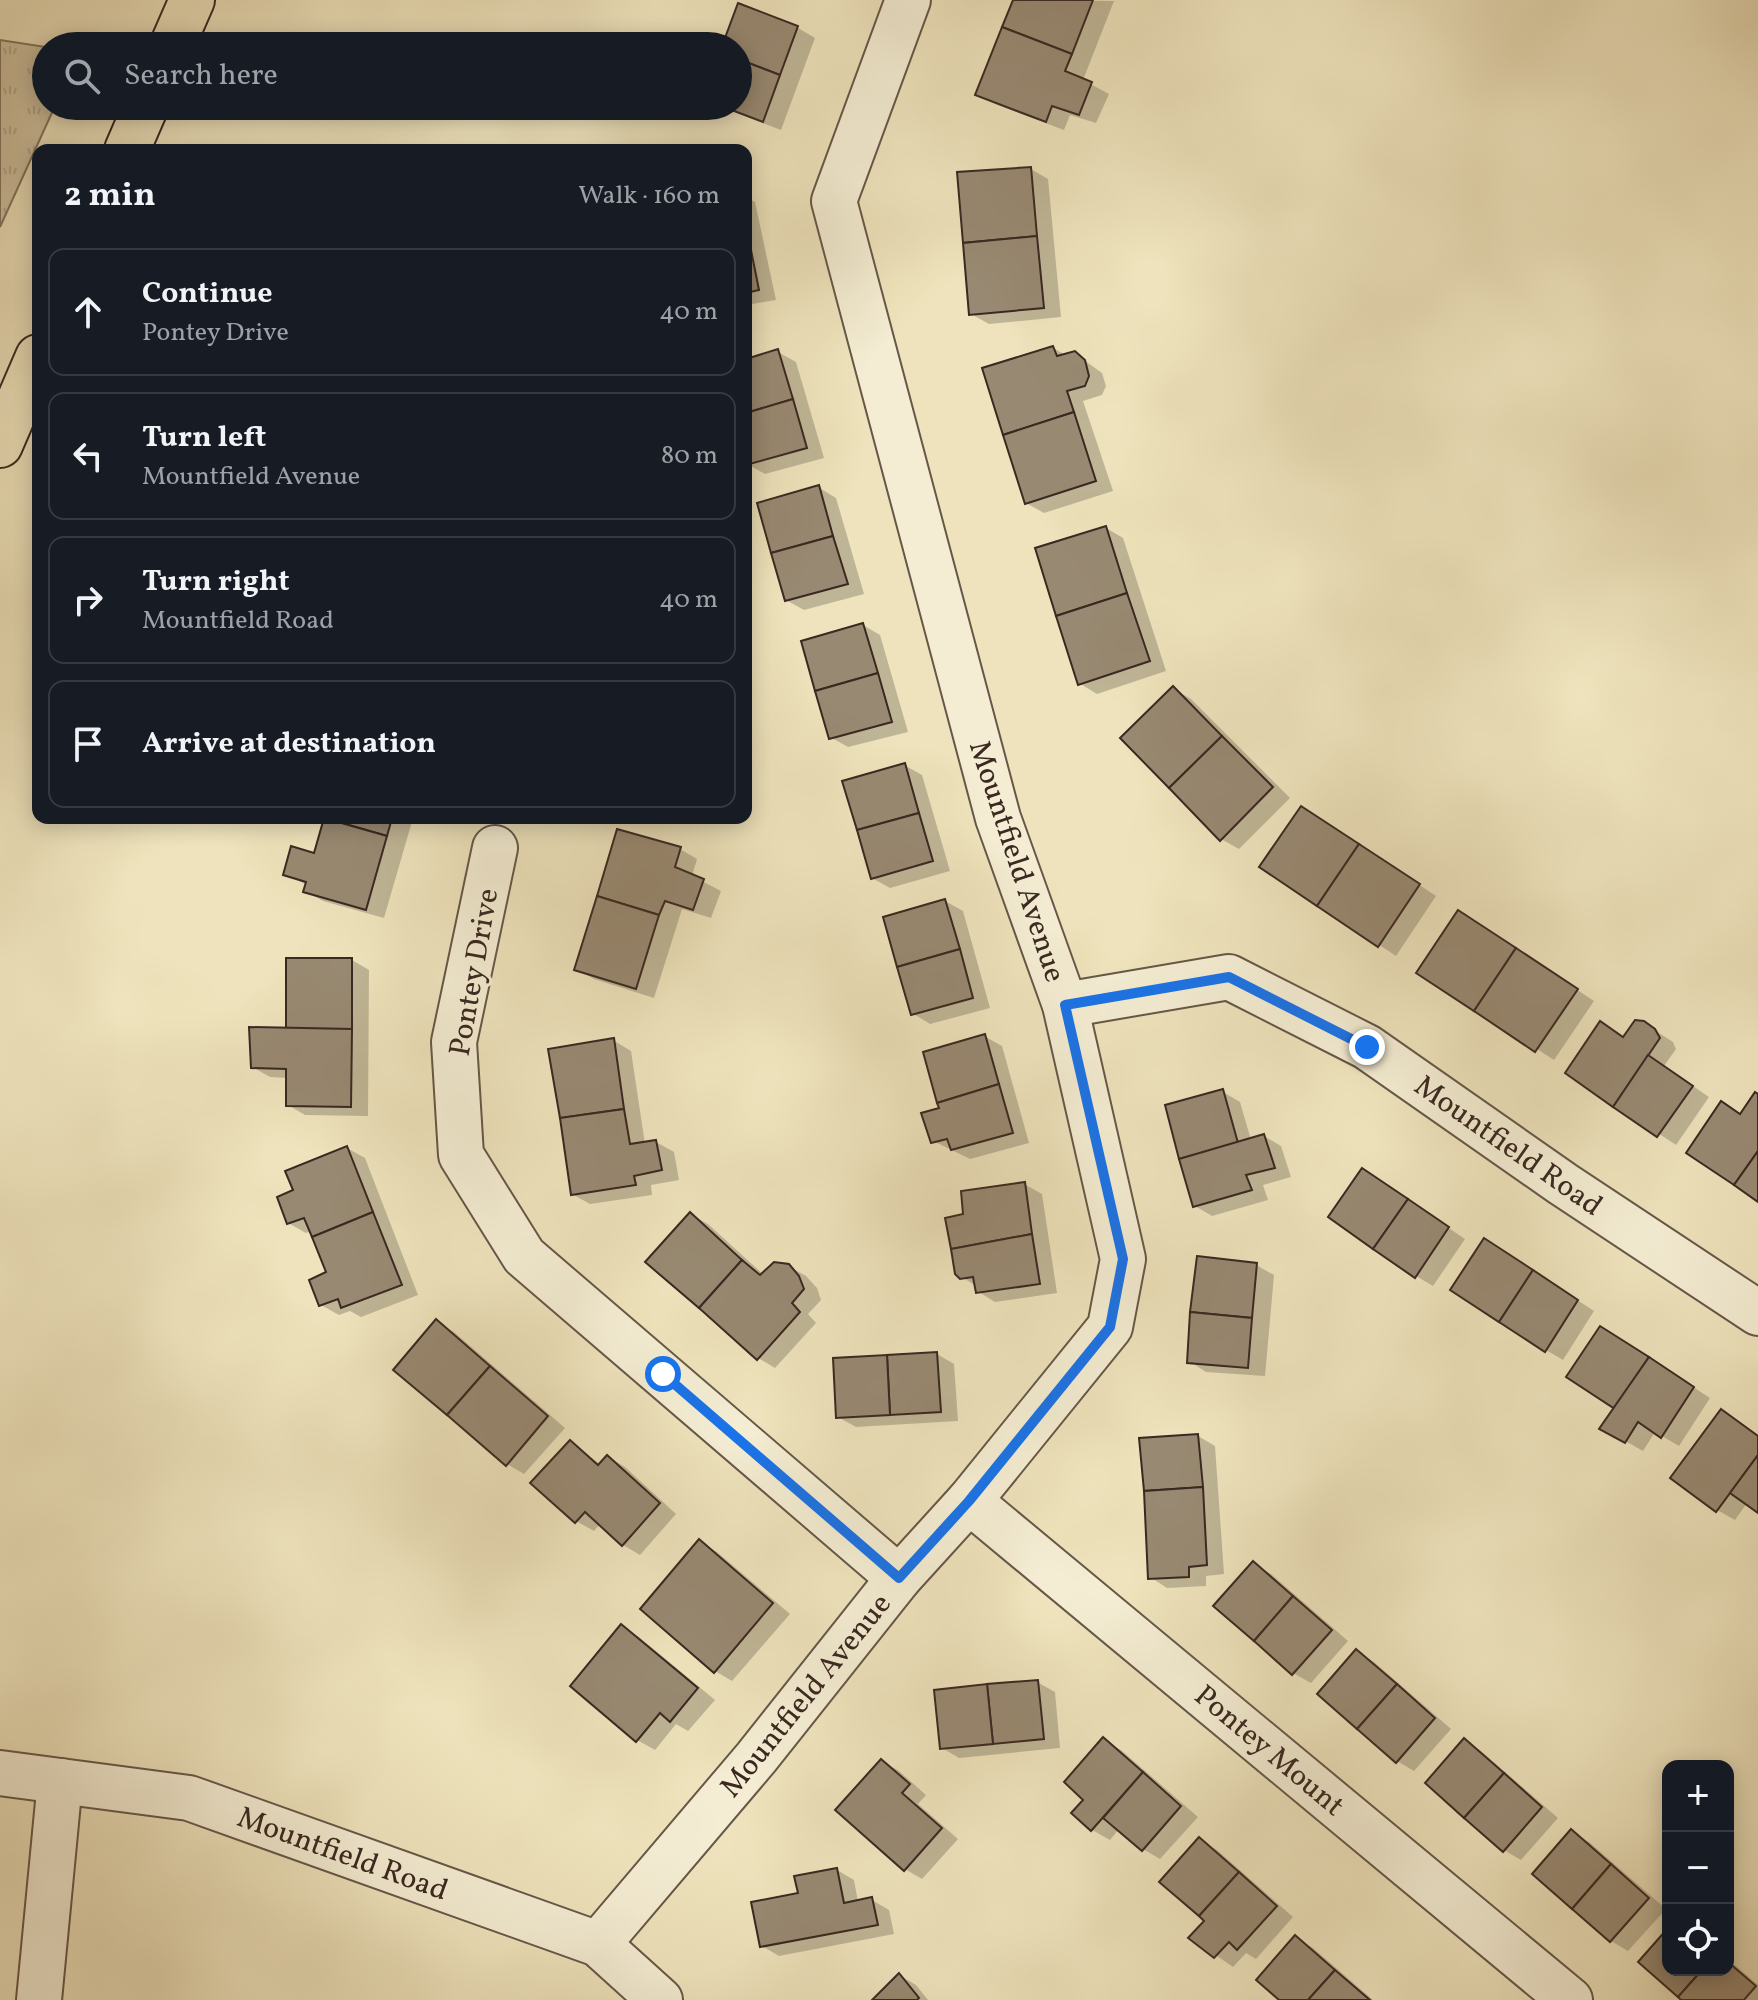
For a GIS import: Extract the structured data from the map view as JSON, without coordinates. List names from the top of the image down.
{
  "streets": {
    "street": [
      "Mountfield Avenue",
      "Pontey Drive",
      "Mountfield Road",
      "Pontey Mount"
    ]
  },
  "crossings": [
    ["Mountfield Avenue", "Pontey Drive"],
    ["Mountfield Avenue", "Mountfield Road"],
    ["Mountfield Avenue", "Pontey Mount"]
  ],
  "page": {
    "search": "Search here",
    "heading": ["2 min", "Walk · 160 m"],
    "list": [
      ["Continue", "Pontey Drive", "40 m"],
      ["Turn left", "Mountfield Avenue", "80 m"],
      ["Turn right", "Mountfield Road", "40 m"],
      "Arrive at destination"
    ],
    "map_buttons": ["+", "−"]
  }
}
